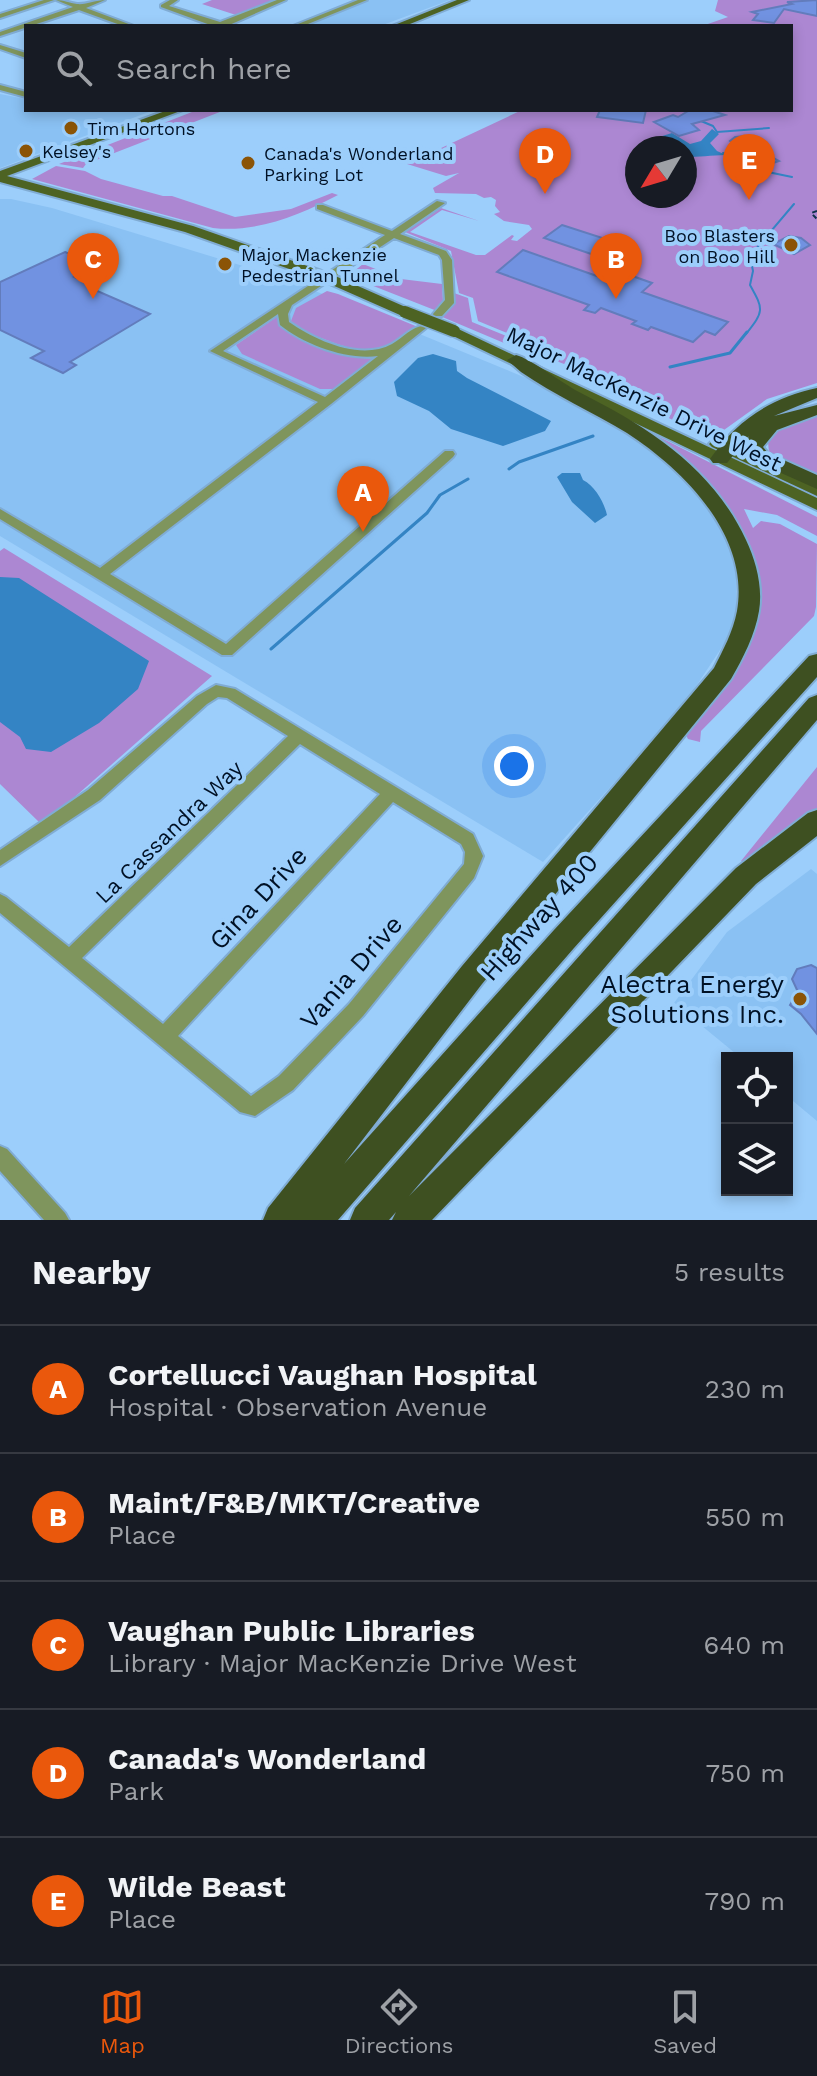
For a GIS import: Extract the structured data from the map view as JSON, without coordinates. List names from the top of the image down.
{
  "streets": {
    "highway": ["Highway 400"],
    "main road": ["Major MacKenzie Drive West"],
    "street": ["La Cassandra Way", "Gina Drive", "Vania Drive"]
  },
  "crossings": [
    ["Gina Drive", "Vania Drive"]
  ],
  "places": [
    "Tim Hortons",
    "Kelsey's",
    "Canada's Wonderland Parking Lot",
    "Boo Blasters on Boo Hill",
    "Major Mackenzie Pedestrian Tunnel",
    "Alectra Energy Solutions Inc."
  ],
  "north": "bottom left",
  "page": {
    "search": "Search here",
    "pins": [
      "D",
      "E",
      "B",
      "C",
      "A"
    ],
    "heading": ["Nearby", "5 results"],
    "list": [
      {
        "mark": "A",
        "name": "Cortellucci Vaughan Hospital",
        "note": "Hospital · Observation Avenue",
        "value": "230 m"
      },
      {
        "mark": "B",
        "name": "Maint/F&B/MKT/Creative",
        "note": "Place",
        "value": "550 m"
      },
      {
        "mark": "C",
        "name": "Vaughan Public Libraries",
        "note": "Library · Major MacKenzie Drive West",
        "value": "640 m"
      },
      {
        "mark": "D",
        "name": "Canada's Wonderland",
        "note": "Park",
        "value": "750 m"
      },
      {
        "mark": "E",
        "name": "Wilde Beast",
        "note": "Place",
        "value": "790 m"
      }
    ],
    "nav": ["Map", "Directions", "Saved"]
  }
}
